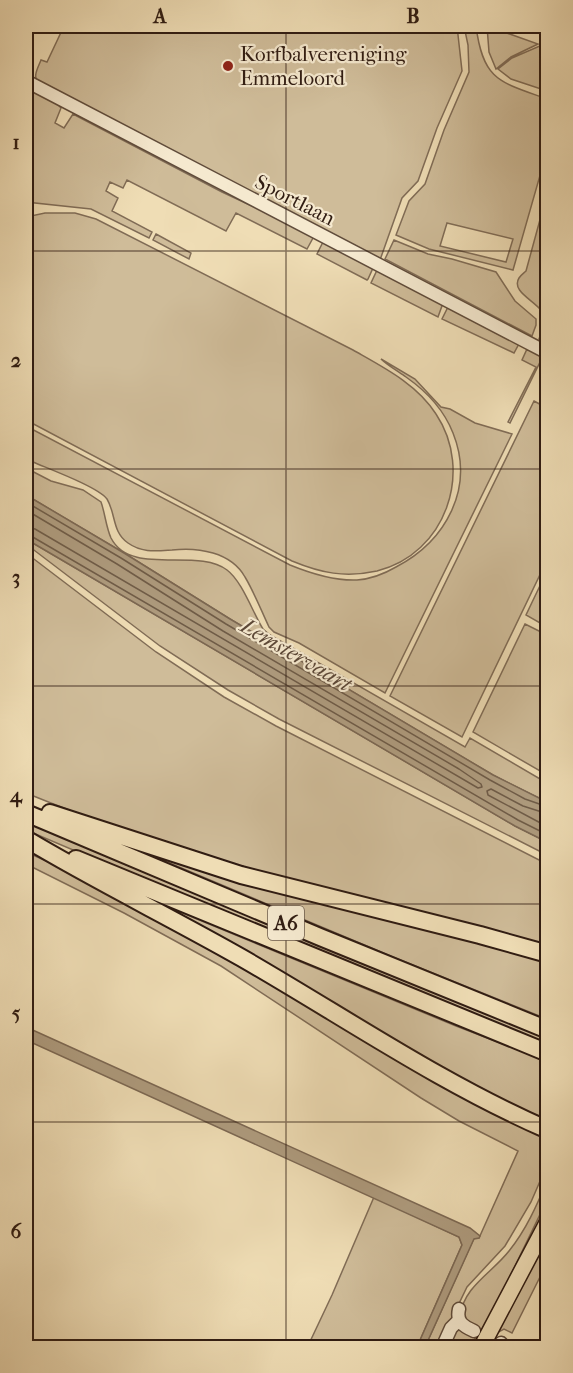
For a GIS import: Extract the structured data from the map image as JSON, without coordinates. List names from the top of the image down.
{
  "streets": {
    "highway": ["A6"],
    "street": ["Sportlaan"]
  },
  "water": ["Lemstervaart"],
  "places": ["Korfbalvereniging Emmeloord"],
  "grid": {
    "columns": ["A", "B"],
    "rows": [
      "1",
      "2",
      "3",
      "4",
      "5",
      "6"
    ]
  }
}
